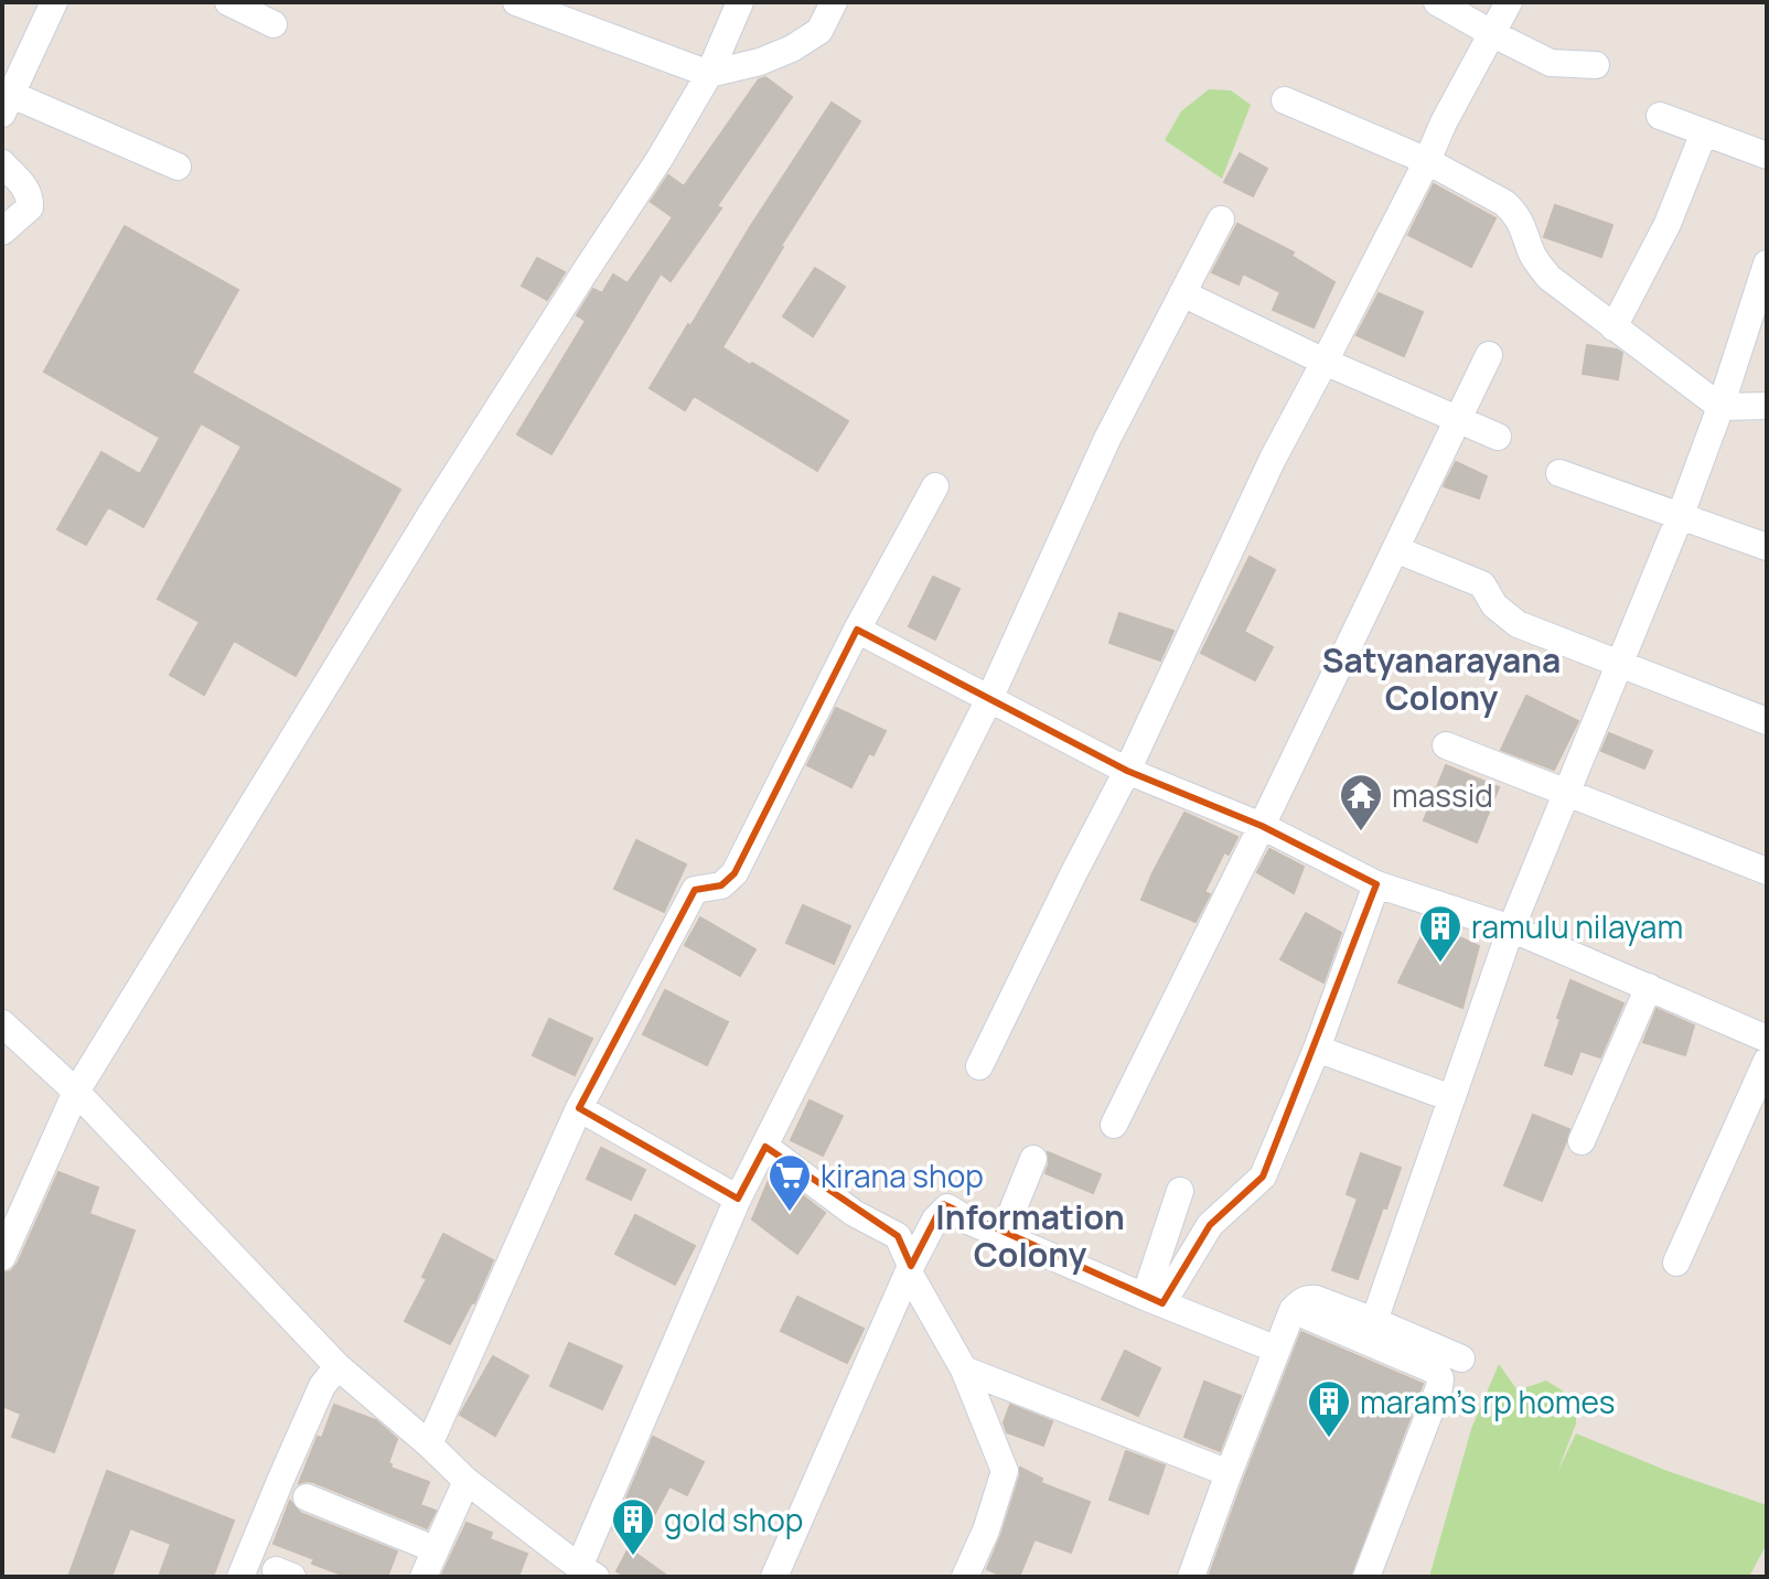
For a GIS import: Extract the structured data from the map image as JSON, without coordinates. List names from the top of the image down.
{
  "districts": ["Satyanarayana Colony", "Information Colony"],
  "places": {
    "temple": ["massid"],
    "building": ["ramulu nilayam", "maram's rp homes", "gold shop"],
    "supermarket": ["kirana shop"]
  }
}
